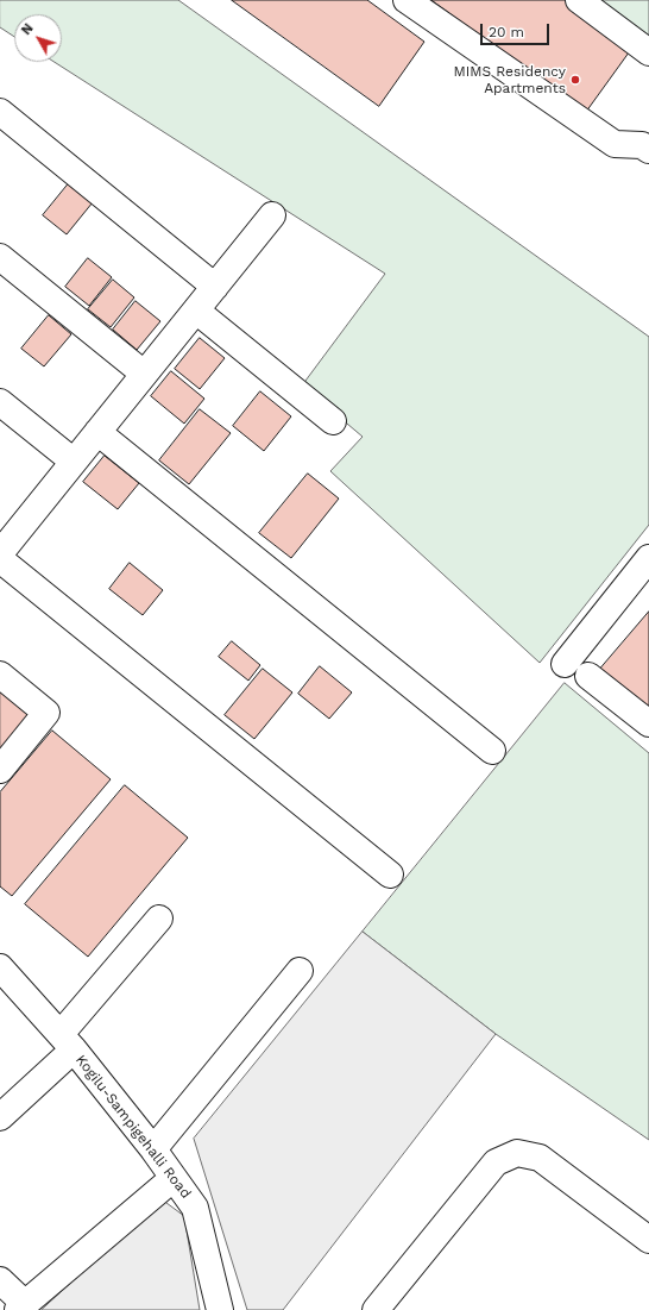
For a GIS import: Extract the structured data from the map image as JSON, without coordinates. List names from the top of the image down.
{
  "streets": {
    "street": ["Kogilu-Sampigehalli Road"]
  },
  "places": ["MIMS Residency Apartments"],
  "scale_bar": "20 m",
  "north": "top left"
}
